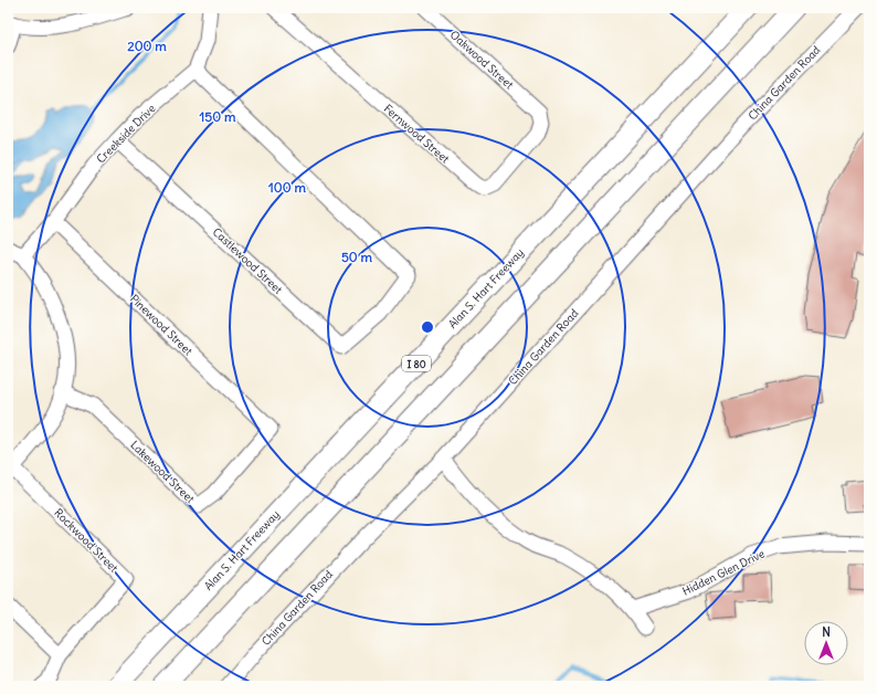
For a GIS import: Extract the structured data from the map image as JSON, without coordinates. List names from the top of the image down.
{
  "streets": {
    "highway": ["Alan S. Hart Freeway", "I 80"],
    "street": [
      "Oakwood Street",
      "China Garden Road",
      "Creekside Drive",
      "Fernwood Street",
      "Castlewood Street",
      "Pinewood Street",
      "Lakewood Street",
      "Rockwood Street",
      "Hidden Glen Drive"
    ]
  },
  "crossings": [
    ["Oakwood Street", "Fernwood Street"],
    ["Creekside Drive", "Castlewood Street"],
    ["Creekside Drive", "Pinewood Street"],
    ["Pinewood Street", "Lakewood Street"]
  ],
  "north": "top",
  "rings": [
    "200 m",
    "150 m",
    "100 m",
    "50 m"
  ]
}
